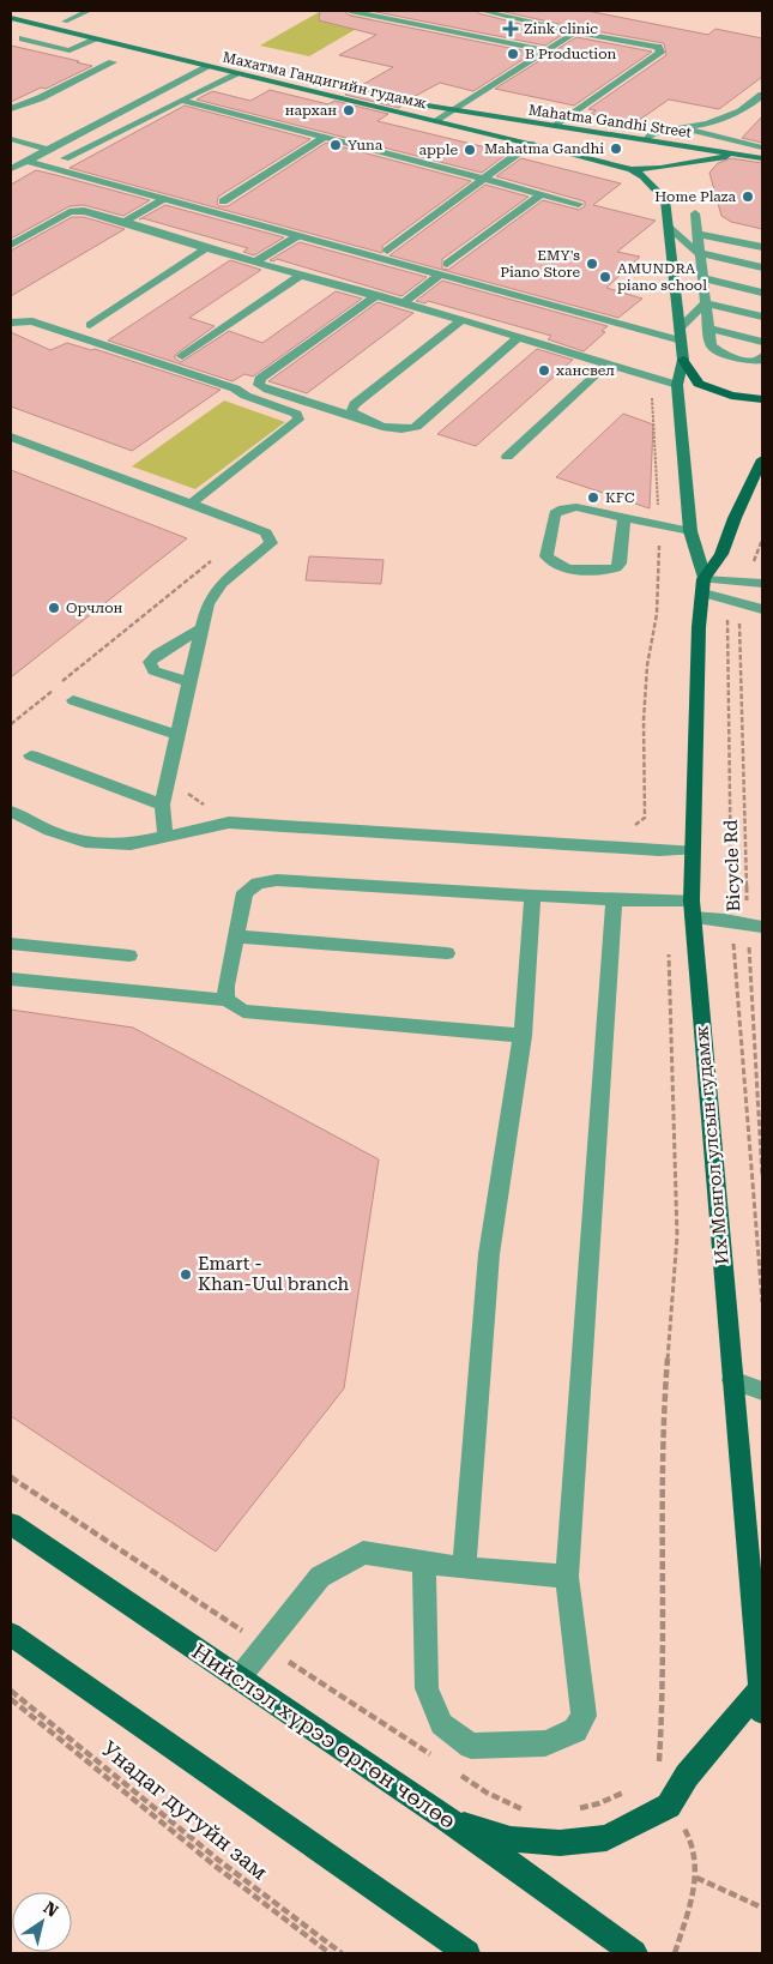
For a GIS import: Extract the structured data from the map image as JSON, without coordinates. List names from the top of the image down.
{
  "streets": {
    "main road": [
      "Махатма Гандигийн гудамж",
      "Mahatma Gandhi Street",
      "Их Монгол улсын гудамж",
      "Нийслэл хүрээ өргөн чөлөө"
    ],
    "path": ["Bicycle Rd", "Унадаг дугуйн зам"]
  },
  "places": {
    "health": ["Zink clinic"],
    "other": [
      "B Production",
      "нархан",
      "Yuna",
      "Mahatma Gandhi",
      "apple",
      "Home Plaza",
      "EMY's Piano Store",
      "AMUNDRA piano school",
      "хансвел",
      "KFC",
      "Орчлон",
      "Emart - Khan-Uul branch"
    ]
  },
  "north": "top right"
}
